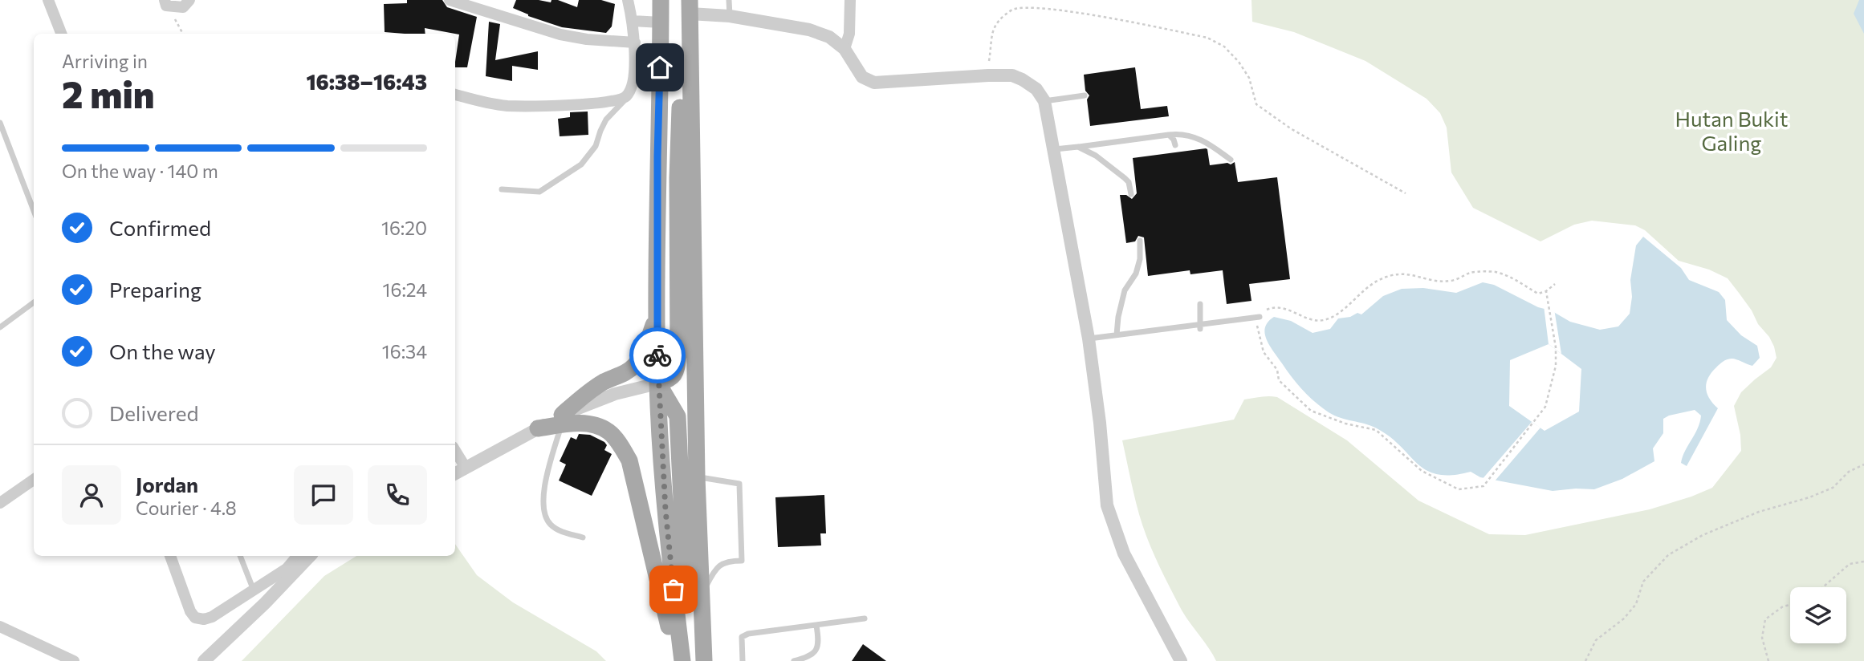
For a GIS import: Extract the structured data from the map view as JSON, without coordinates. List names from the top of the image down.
{
  "parks": ["Hutan Bukit Galing"],
  "page": {
    "heading": ["2 min", "Arriving in", "16:38–16:43"],
    "panel": ["Jordan", "Courier · 4.8"],
    "bar": "On the way · 140 m",
    "list": [
      ["Confirmed", "16:20"],
      ["Preparing", "16:24"],
      ["On the way", "16:34"],
      "Delivered"
    ]
  }
}
